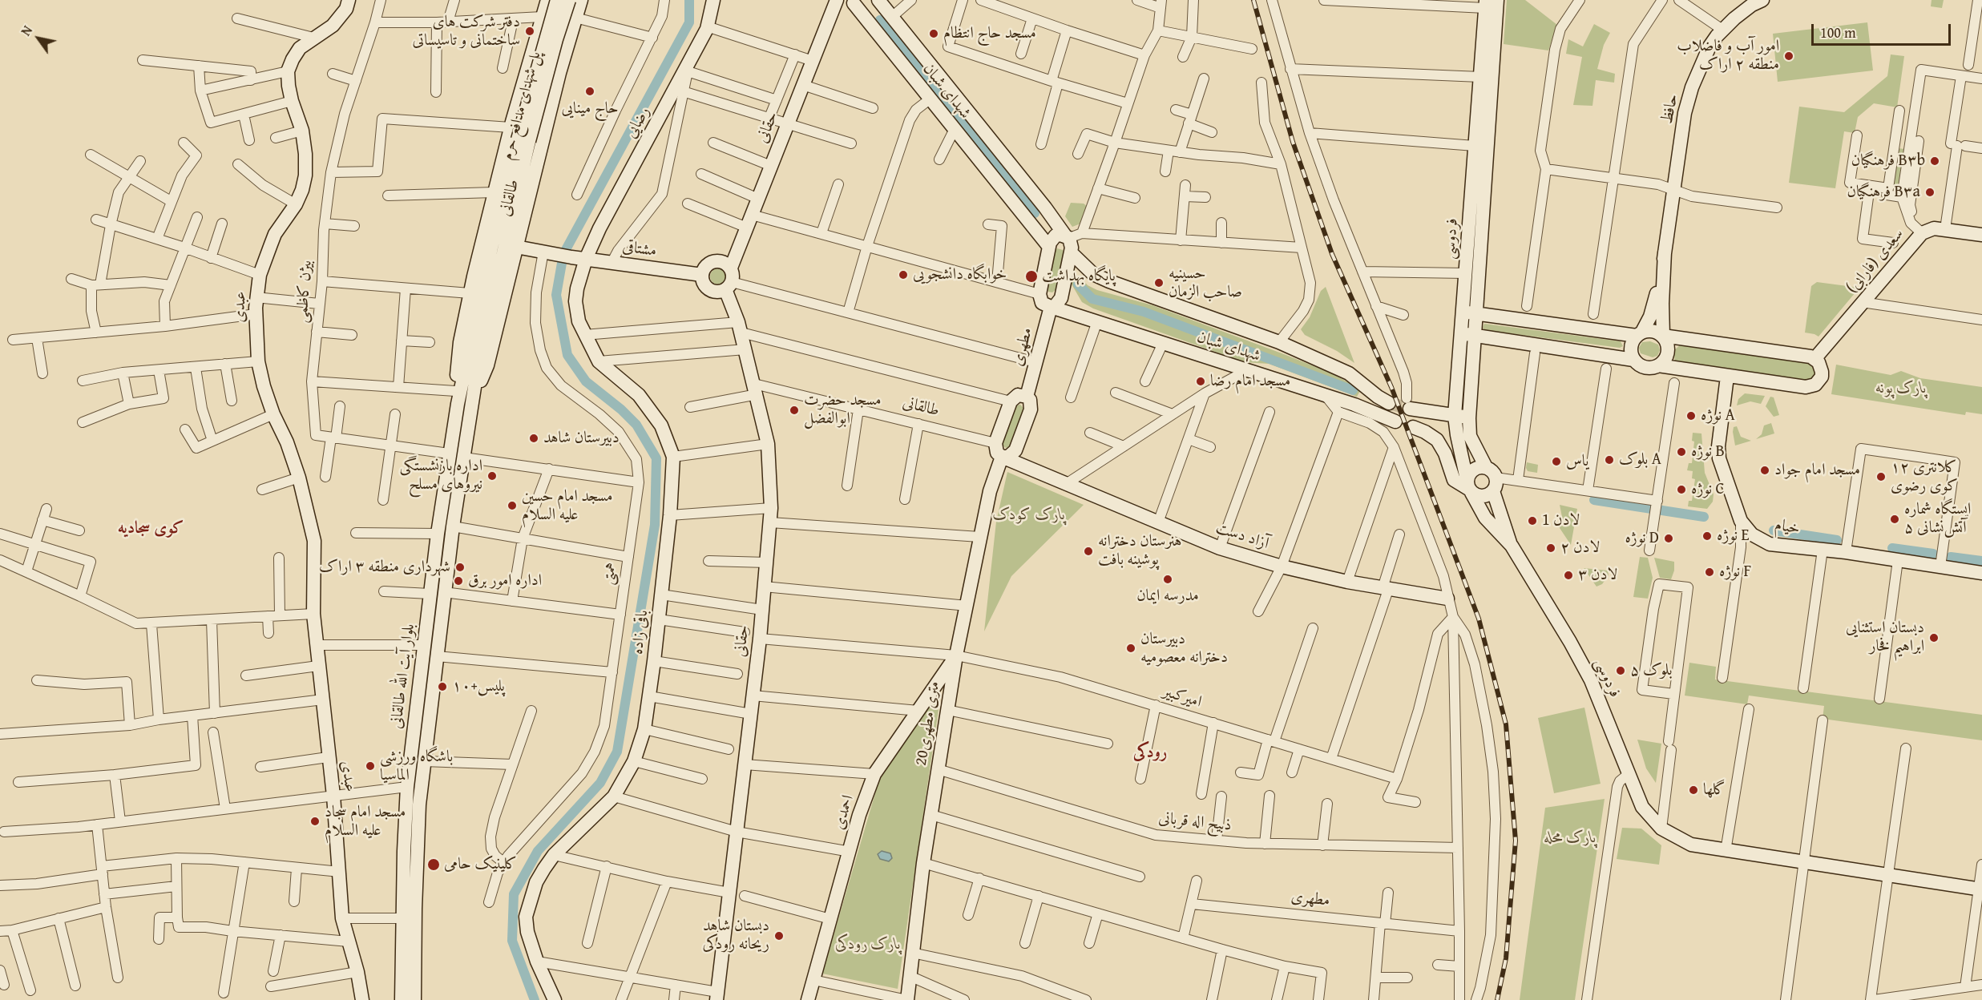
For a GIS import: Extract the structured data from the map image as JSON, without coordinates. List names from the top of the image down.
{
  "streets": {
    "street": [
      "شهدای شبان",
      "پل شهدای مدافع حرم",
      "حافظ",
      "رضایی",
      "حقانی",
      "طالقانی",
      "فردوسی",
      "مشتاقی",
      "سعدی (فارابی)",
      "بیژن کاظمی",
      "عبدی",
      "مطهری",
      "خیام",
      "آزاد دست",
      "همتی",
      "باقی زاده",
      "بلوار آیت الله طالقانی",
      "امیرکبیر",
      "20متری مطهری",
      "احمدی",
      "ذبیح اله قربانی"
    ]
  },
  "crossings": [
    ["شهدای شبان", "مطهری"],
    ["پل شهدای مدافع حرم", "بلوار آیت الله طالقانی"],
    ["رضایی", "مشتاقی"],
    ["رضایی", "باقی زاده"],
    ["حقانی", "طالقانی"],
    ["حقانی", "مشتاقی"],
    ["حقانی", "امیرکبیر"],
    ["طالقانی", "مشتاقی"],
    ["طالقانی", "بلوار آیت الله طالقانی"],
    ["مشتاقی", "همتی"],
    ["مشتاقی", "باقی زاده"],
    ["بیژن کاظمی", "بلوار آیت الله طالقانی"],
    ["آزاد دست", "20متری مطهری"],
    ["امیرکبیر", "20متری مطهری"],
    ["امیرکبیر", "احمدی"],
    ["20متری مطهری", "احمدی"],
    ["20متری مطهری", "ذبیح اله قربانی"]
  ],
  "districts": ["کوی سجادیه", "رودکی"],
  "parks": [
    "پارک پونه",
    "پارک کودک",
    "پارک محله",
    "پارک رودکی"
  ],
  "places": [
    "دفتر شرکت های ساختمانی و تاسیساتی",
    "مسجد حاج انتظام",
    "امور آب و فاضلاب منطقه ۲ اراک",
    "حاج مینایی",
    "فرهنگیان B۳b",
    "فرهنگیان B۳a",
    "خوابگاه دانشجویی",
    "پایگاه بهداشت",
    "حسینیه صاحب الزمان",
    "مسجد امام رضا",
    "مسجد حضرت ابوالفضل",
    "نوژه A",
    "دبیرستان شاهد",
    "نوژه B",
    "بلوک A",
    "یاس",
    "مسجد امام جواد",
    "اداره بازنشستگی نیروهای مسلح",
    "کلانتری ۱۲ کوی رضوی",
    "نوژه C",
    "مسجد امام حسین علیه السلام",
    "ایستگاه شماره ۵ آتش‌نشانی",
    "لادن 1",
    "نوژه E",
    "نوژه D",
    "لادن ۲",
    "هنرستان دخترانه پوشینه بافت",
    "شهرداری منطقه ۳ اراک",
    "نوژه F",
    "لادن ۳",
    "مدرسه ایمان",
    "اداره امور برق",
    "دبستان استثنایی ابراهیم فخار",
    "دبیرستان دخترانه معصومیه",
    "بلوک ۵",
    "پلیس+۱۰",
    "باشگاه ورزشی الماسیا",
    "گلها",
    "مسجد امام سجاد علیه السلام",
    "کلینیک حامی",
    "دبستان شاهد ریحانه رودکی"
  ],
  "scale_bar": "100 m",
  "north": "top left"
}
